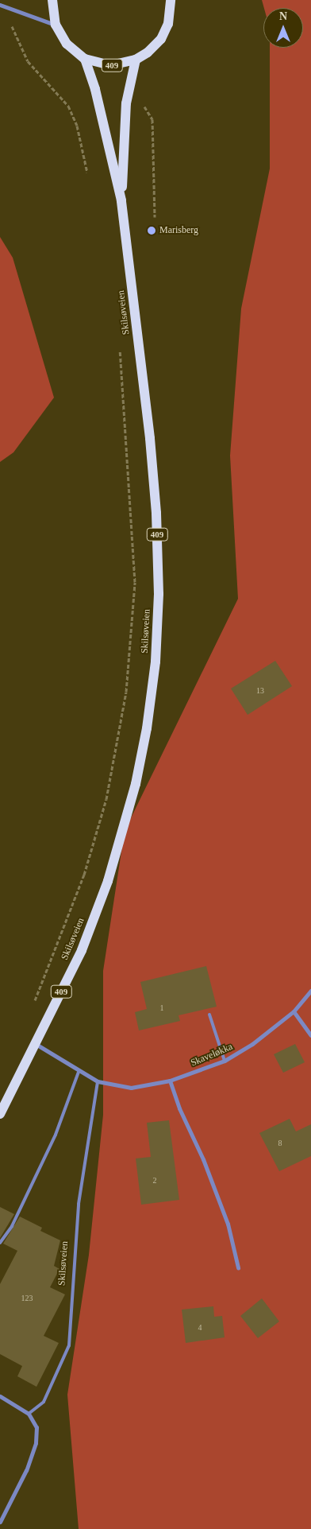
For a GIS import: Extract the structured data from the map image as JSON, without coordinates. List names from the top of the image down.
{
  "streets": {
    "main road": ["409", "Skilsøveien"],
    "street": ["Skaveløkka"]
  },
  "crossings": [
    ["409", "Skilsøveien"],
    ["Skilsøveien", "Skaveløkka"]
  ],
  "places": ["Marisberg"],
  "house_numbers": [
    "13",
    "1",
    "8",
    "2",
    "123",
    "4"
  ],
  "north": "top"
}
